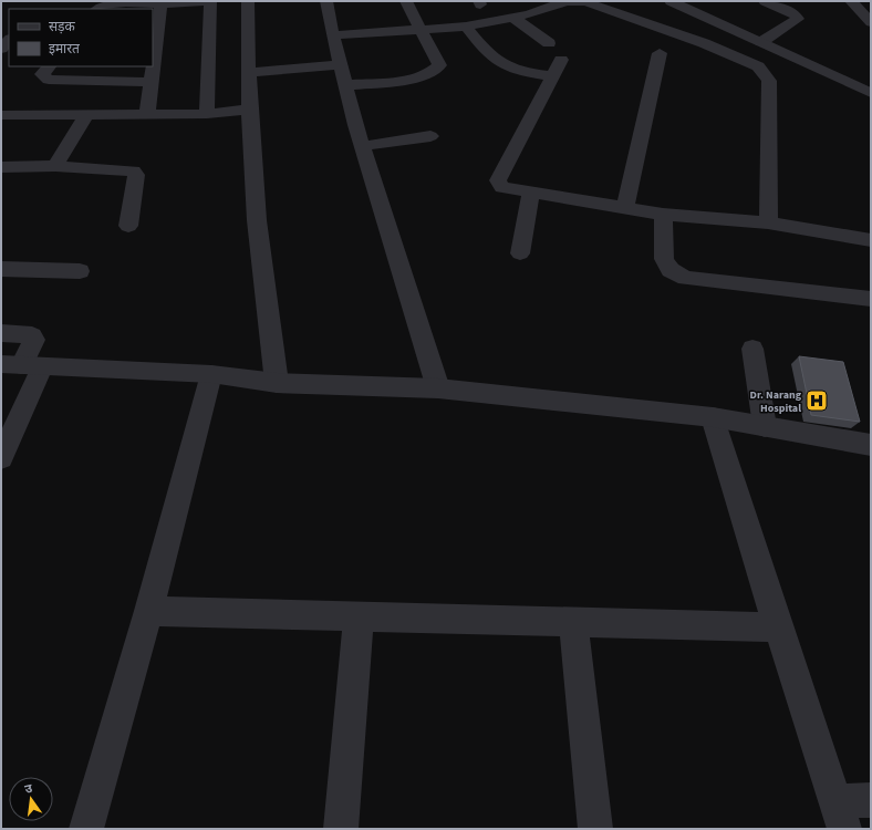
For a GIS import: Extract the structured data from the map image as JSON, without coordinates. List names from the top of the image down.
{
  "places": {
    "hospital": ["Dr. Narang Hospital"]
  },
  "legend": ["सड़क", "इमारत"],
  "north": "top"
}
